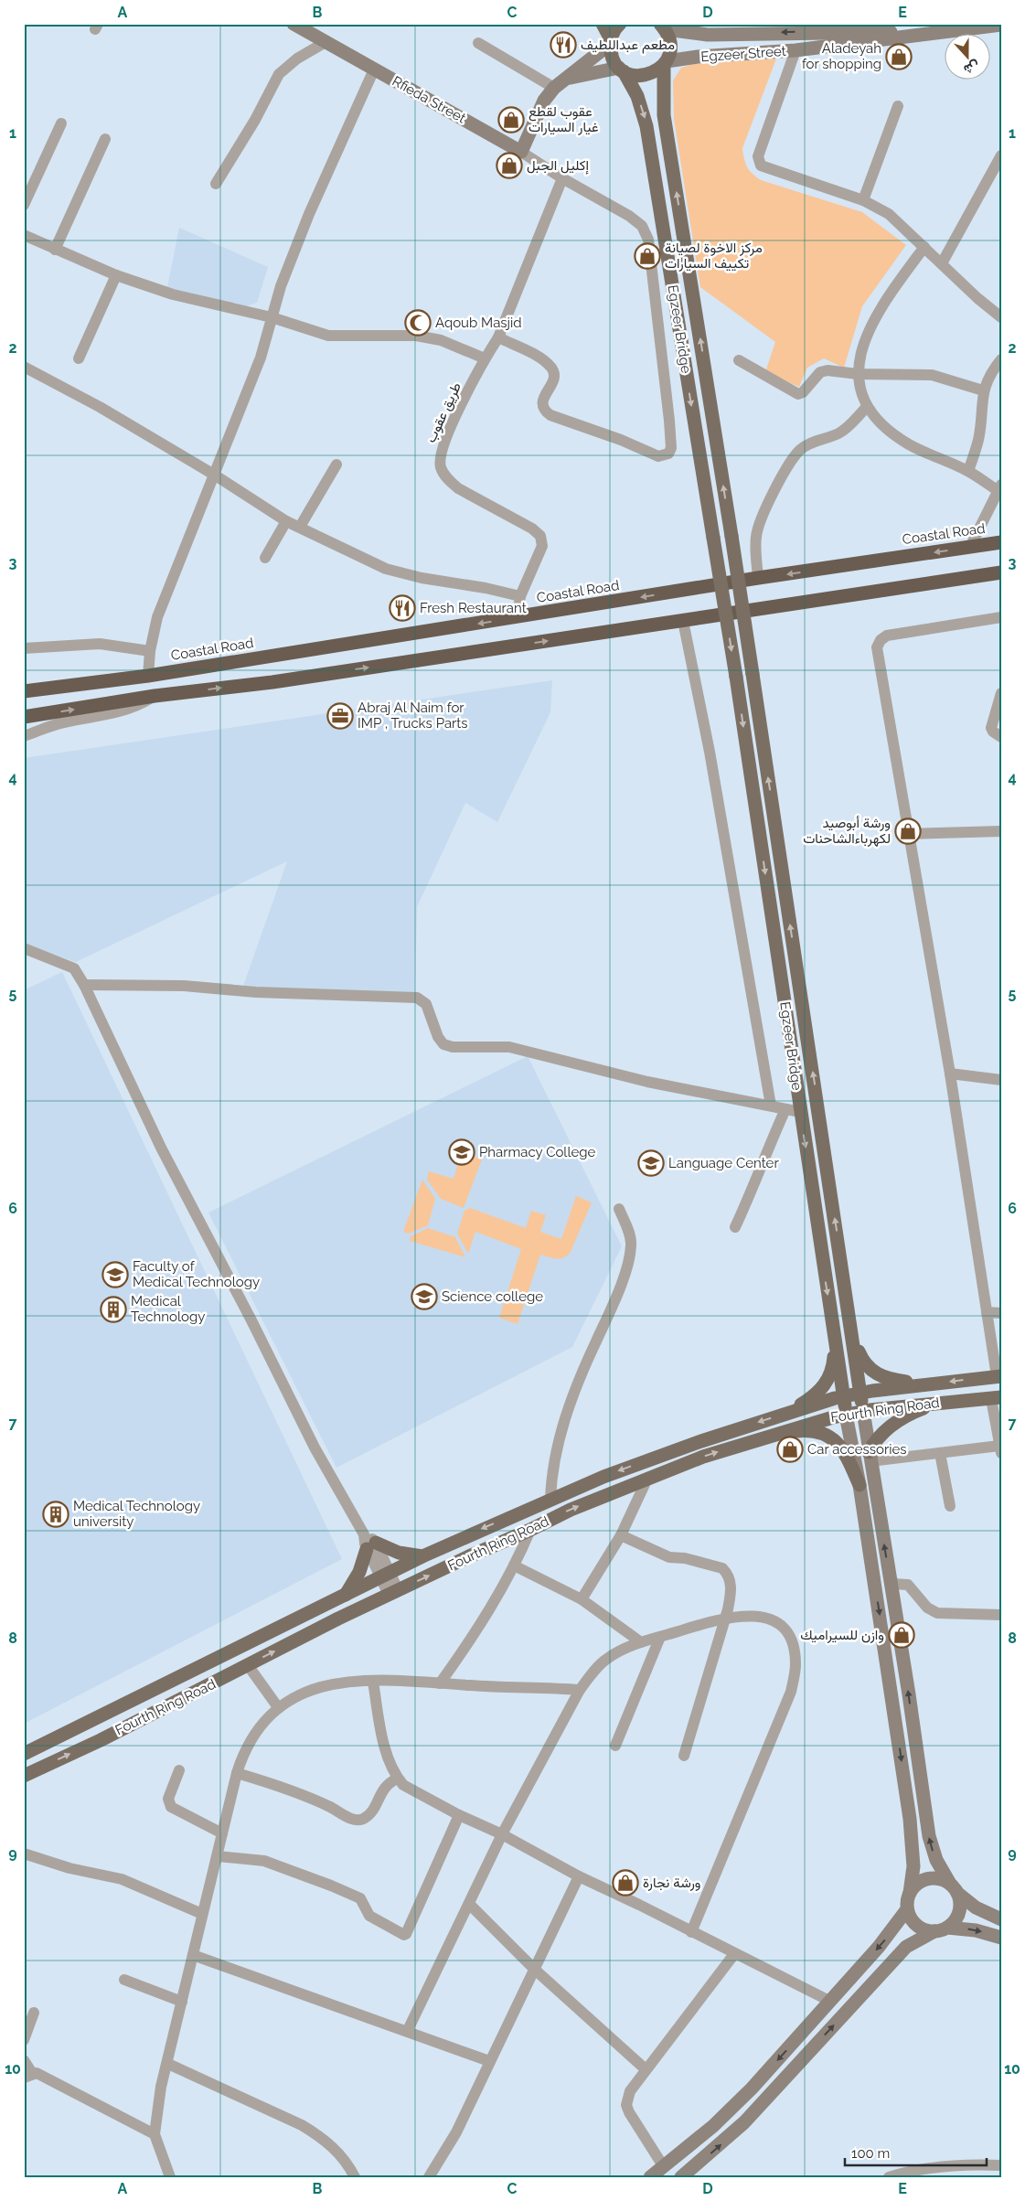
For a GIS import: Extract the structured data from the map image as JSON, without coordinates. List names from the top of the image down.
{
  "streets": {
    "highway": ["Coastal Road"],
    "main road": [
      "Egzeer Street",
      "Rfieda Street",
      "Egzeer Bridge",
      "Fourth Ring Road"
    ],
    "street": ["طريق عقوب"]
  },
  "crossings": [
    ["Egzeer Street", "Egzeer Bridge"],
    ["Rfieda Street", "طريق عقوب"],
    ["Egzeer Bridge", "Fourth Ring Road"],
    ["طريق عقوب", "Coastal Road"]
  ],
  "places": {
    "restaurant": ["مطعم عبداللطيف", "Fresh Restaurant"],
    "shop": [
      "Aladeyah for shopping",
      "عقوب لقطع غيار السيارات",
      "إكليل الجبل",
      "مركز الاخوة لصيانة تكييف السيارات",
      "ورشة أبوصيد لكهرباءالشاحنات",
      "Car accessories",
      "وازن للسيراميك",
      "ورشة نجارة"
    ],
    "mosque": ["Aqoub Masjid"],
    "office": ["Abraj Al Naim for IMP , Trucks Parts"],
    "school or university": [
      "Pharmacy College",
      "Language Center",
      "Faculty of Medical Technology",
      "Science college"
    ],
    "building": ["Medical Technology", "Medical Technology university"]
  },
  "scale_bar": "100 m",
  "north": "bottom",
  "grid": {
    "columns": [
      "A",
      "B",
      "C",
      "D",
      "E"
    ],
    "rows": [
      "1",
      "2",
      "3",
      "4",
      "5",
      "6",
      "7",
      "8",
      "9",
      "10"
    ]
  }
}
